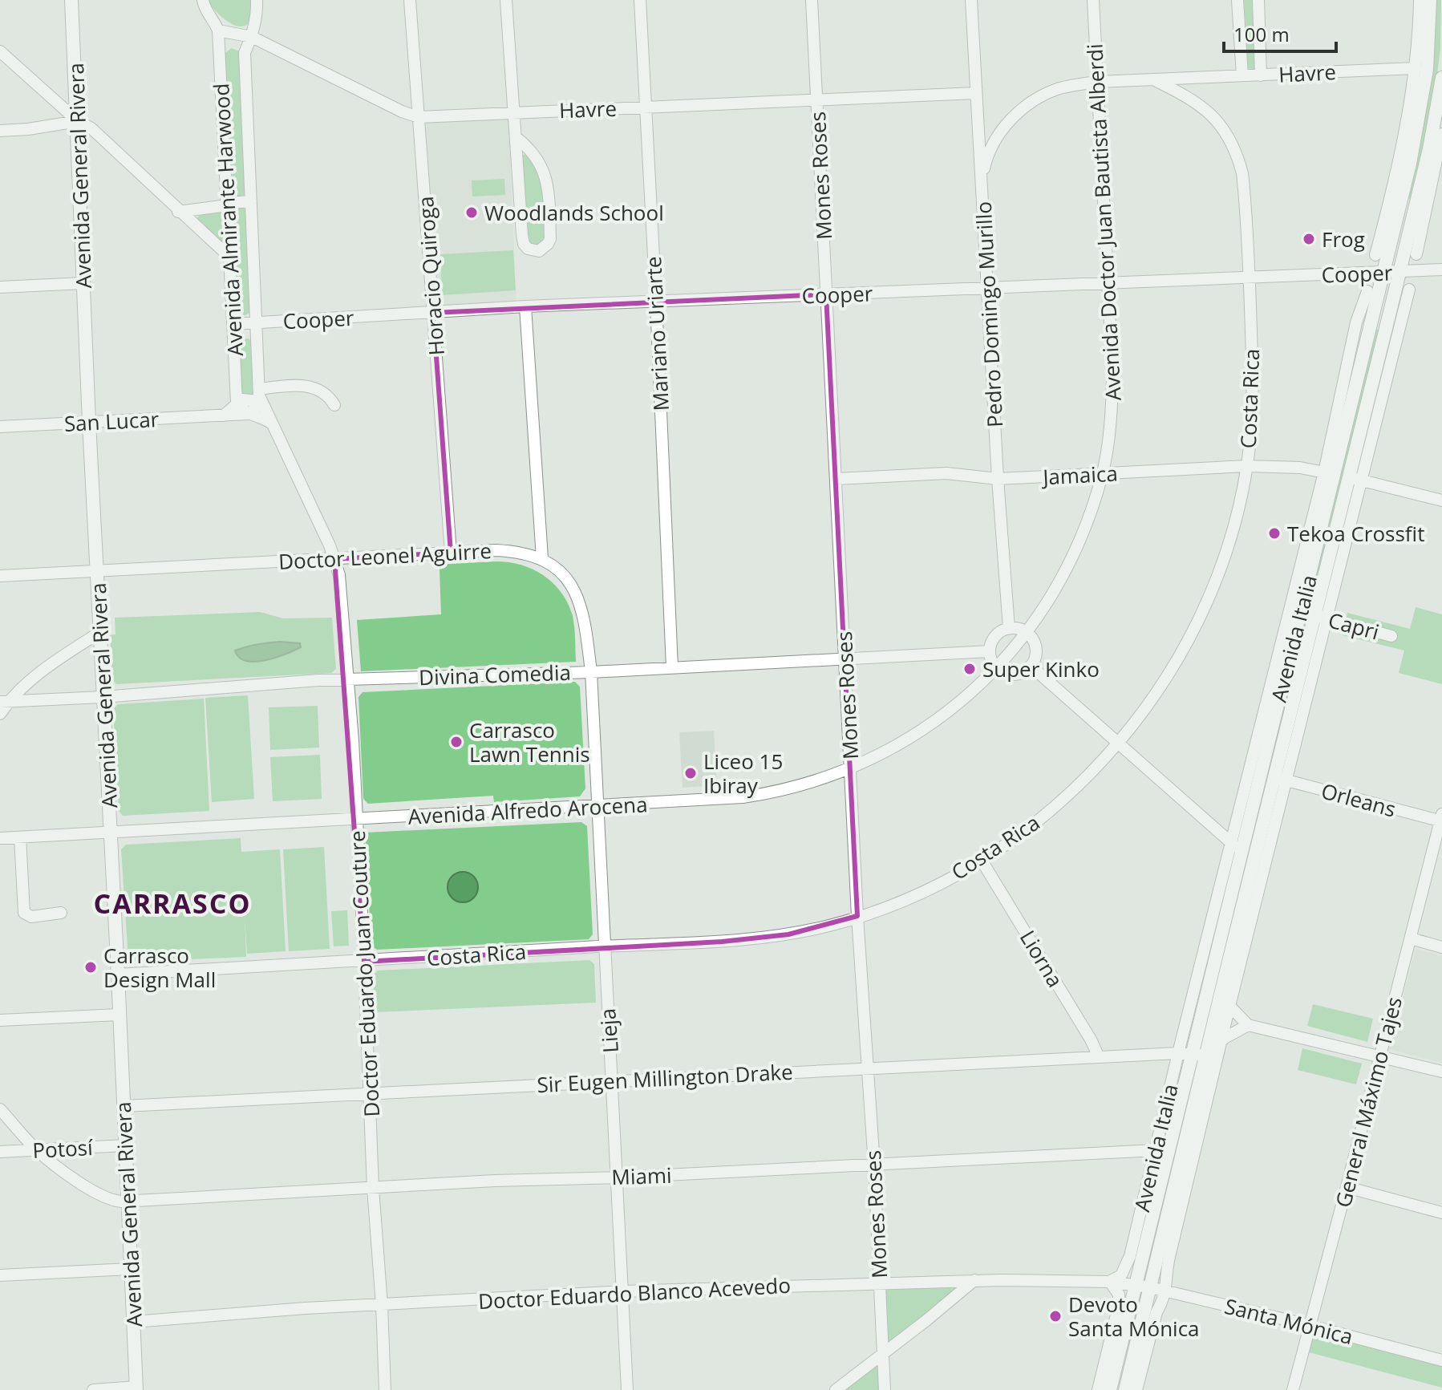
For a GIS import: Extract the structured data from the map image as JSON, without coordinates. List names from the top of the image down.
{
  "streets": {
    "main road": ["Avenida General Rivera", "Avenida Italia"],
    "street": [
      "Havre",
      "Mones Roses",
      "Avenida Almirante Harwood",
      "Avenida Doctor Juan Bautista Alberdi",
      "Cooper",
      "Horacio Quiroga",
      "Pedro Domingo Murillo",
      "Mariano Uriarte",
      "Costa Rica",
      "San Lucar",
      "Jamaica",
      "Doctor Leonel Aguirre",
      "Capri",
      "Divina Comedia",
      "Orleans",
      "Avenida Alfredo Arocena",
      "Liorna",
      "Doctor Eduardo Juan Couture",
      "Lieja",
      "Sir Eugen Millington Drake",
      "General Máximo Tajes",
      "Potosí",
      "Miami",
      "Doctor Eduardo Blanco Acevedo",
      "Santa Mónica"
    ]
  },
  "crossings": [
    ["Havre", "Mones Roses"],
    ["Havre", "Avenida Almirante Harwood"],
    ["Havre", "Avenida Doctor Juan Bautista Alberdi"],
    ["Havre", "Horacio Quiroga"],
    ["Havre", "Pedro Domingo Murillo"],
    ["Havre", "Mariano Uriarte"],
    ["Havre", "Costa Rica"],
    ["Havre", "Avenida Italia"],
    ["Avenida General Rivera", "Costa Rica"],
    ["Avenida General Rivera", "San Lucar"],
    ["Avenida General Rivera", "Doctor Leonel Aguirre"],
    ["Avenida General Rivera", "Divina Comedia"],
    ["Avenida General Rivera", "Avenida Alfredo Arocena"],
    ["Avenida General Rivera", "Sir Eugen Millington Drake"],
    ["Avenida General Rivera", "Potosí"],
    ["Avenida General Rivera", "Miami"],
    ["Avenida General Rivera", "Doctor Eduardo Blanco Acevedo"],
    ["Mones Roses", "Cooper"],
    ["Mones Roses", "Costa Rica"],
    ["Mones Roses", "Jamaica"],
    ["Mones Roses", "Divina Comedia"],
    ["Mones Roses", "Avenida Alfredo Arocena"],
    ["Mones Roses", "Sir Eugen Millington Drake"],
    ["Mones Roses", "Miami"],
    ["Mones Roses", "Doctor Eduardo Blanco Acevedo"],
    ["Avenida Almirante Harwood", "Cooper"],
    ["Avenida Almirante Harwood", "Doctor Leonel Aguirre"],
    ["Avenida Almirante Harwood", "Doctor Eduardo Juan Couture"],
    ["Avenida Doctor Juan Bautista Alberdi", "Cooper"],
    ["Avenida Doctor Juan Bautista Alberdi", "Jamaica"],
    ["Avenida Doctor Juan Bautista Alberdi", "Avenida Alfredo Arocena"],
    ["Cooper", "Horacio Quiroga"],
    ["Cooper", "Pedro Domingo Murillo"],
    ["Cooper", "Mariano Uriarte"],
    ["Cooper", "Costa Rica"],
    ["Cooper", "Avenida Italia"],
    ["Horacio Quiroga", "Doctor Leonel Aguirre"],
    ["Pedro Domingo Murillo", "Jamaica"],
    ["Mariano Uriarte", "Divina Comedia"],
    ["Costa Rica", "Jamaica"],
    ["Costa Rica", "Liorna"],
    ["Costa Rica", "Doctor Eduardo Juan Couture"],
    ["Costa Rica", "Lieja"],
    ["Jamaica", "Avenida Italia"],
    ["Doctor Leonel Aguirre", "Divina Comedia"],
    ["Doctor Leonel Aguirre", "Doctor Eduardo Juan Couture"],
    ["Doctor Leonel Aguirre", "Lieja"],
    ["Capri", "Avenida Italia"],
    ["Avenida Italia", "Orleans"],
    ["Avenida Italia", "Sir Eugen Millington Drake"],
    ["Avenida Italia", "Miami"],
    ["Avenida Italia", "Doctor Eduardo Blanco Acevedo"],
    ["Avenida Italia", "Santa Mónica"],
    ["Divina Comedia", "Doctor Eduardo Juan Couture"],
    ["Divina Comedia", "Lieja"],
    ["Orleans", "General Máximo Tajes"],
    ["Avenida Alfredo Arocena", "Doctor Eduardo Juan Couture"],
    ["Avenida Alfredo Arocena", "Lieja"],
    ["Liorna", "Sir Eugen Millington Drake"],
    ["Doctor Eduardo Juan Couture", "Sir Eugen Millington Drake"],
    ["Doctor Eduardo Juan Couture", "Miami"],
    ["Doctor Eduardo Juan Couture", "Doctor Eduardo Blanco Acevedo"],
    ["Lieja", "Sir Eugen Millington Drake"],
    ["Lieja", "Miami"],
    ["Lieja", "Doctor Eduardo Blanco Acevedo"],
    ["General Máximo Tajes", "Santa Mónica"],
    ["Potosí", "Miami"],
    ["Doctor Eduardo Blanco Acevedo", "Santa Mónica"]
  ],
  "districts": ["CARRASCO"],
  "places": [
    "Woodlands School",
    "Frog",
    "Tekoa Crossfit",
    "Super Kinko",
    "Carrasco Lawn Tennis",
    "Liceo 15 Ibiray",
    "Carrasco Design Mall",
    "Devoto Santa Mónica"
  ],
  "scale_bar": "100 m"
}
